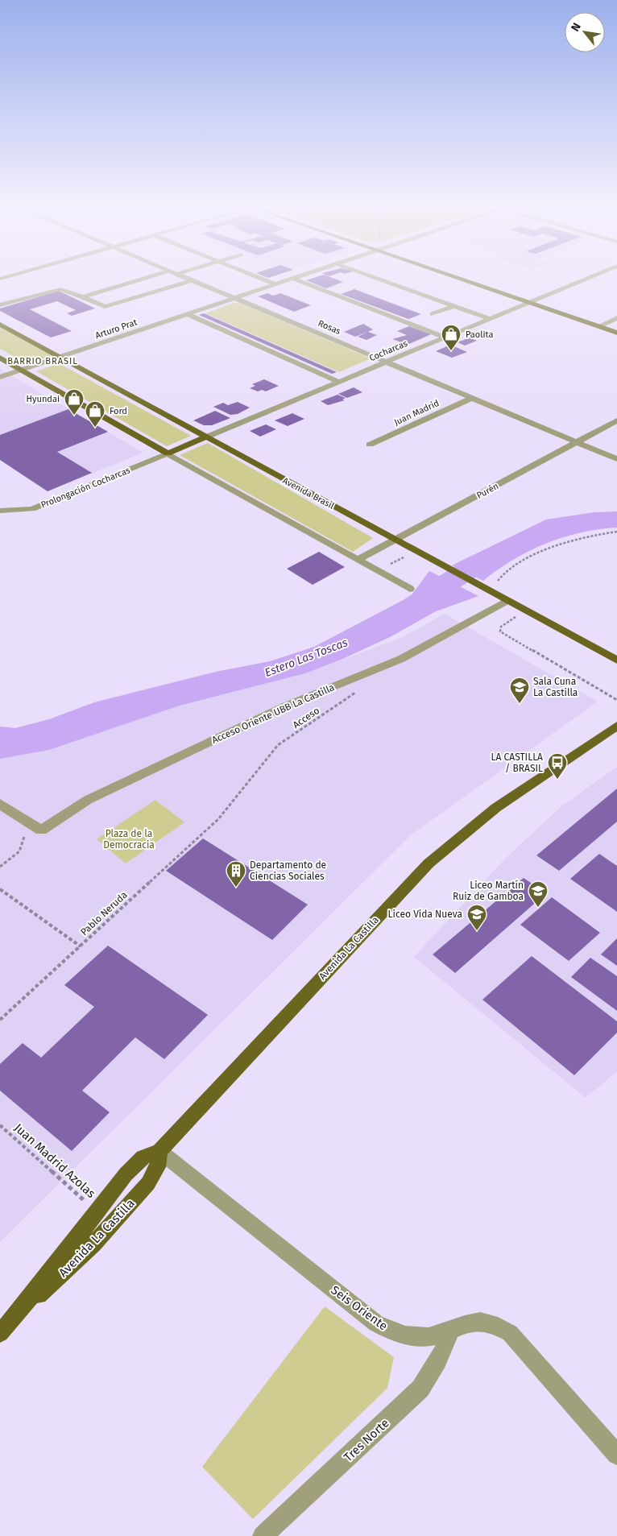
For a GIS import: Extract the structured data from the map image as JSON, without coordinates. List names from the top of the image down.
{
  "streets": {
    "main road": ["Cocharcas", "Avenida Brasil", "Avenida La Castilla"],
    "street": [
      "Rosas",
      "Arturo Prat",
      "Juan Madrid",
      "Prolongación Cocharcas",
      "Purén",
      "Acceso Oriente UBB La Castilla",
      "Seis Oriente",
      "Tres Norte"
    ],
    "path": ["Acceso", "Pablo Neruda", "Juan Madrid Azolas"]
  },
  "crossings": [
    ["Rosas", "Arturo Prat"],
    ["Rosas", "Cocharcas"],
    ["Rosas", "Juan Madrid"],
    ["Rosas", "Purén"],
    ["Arturo Prat", "Avenida Brasil"],
    ["Cocharcas", "Prolongación Cocharcas"],
    ["Cocharcas", "Avenida Brasil"],
    ["Purén", "Avenida Brasil"],
    ["Avenida Brasil", "Acceso Oriente UBB La Castilla"],
    ["Acceso", "Pablo Neruda"],
    ["Avenida La Castilla", "Juan Madrid Azolas"],
    ["Avenida La Castilla", "Seis Oriente"],
    ["Seis Oriente", "Tres Norte"]
  ],
  "districts": ["BARRIO BRASIL"],
  "water": ["Estero Las Toscas"],
  "parks": ["Plaza de la Democracia"],
  "places": {
    "shop": ["Paolita", "Hyundai", "Ford"],
    "school or university": ["Sala Cuna La Castilla", "Liceo Martín Ruiz de Gamboa", "Liceo Vida Nueva"],
    "bus stop": ["LA CASTILLA / BRASIL"],
    "building": ["Departamento de Ciencias Sociales"]
  },
  "north": "top left"
}
